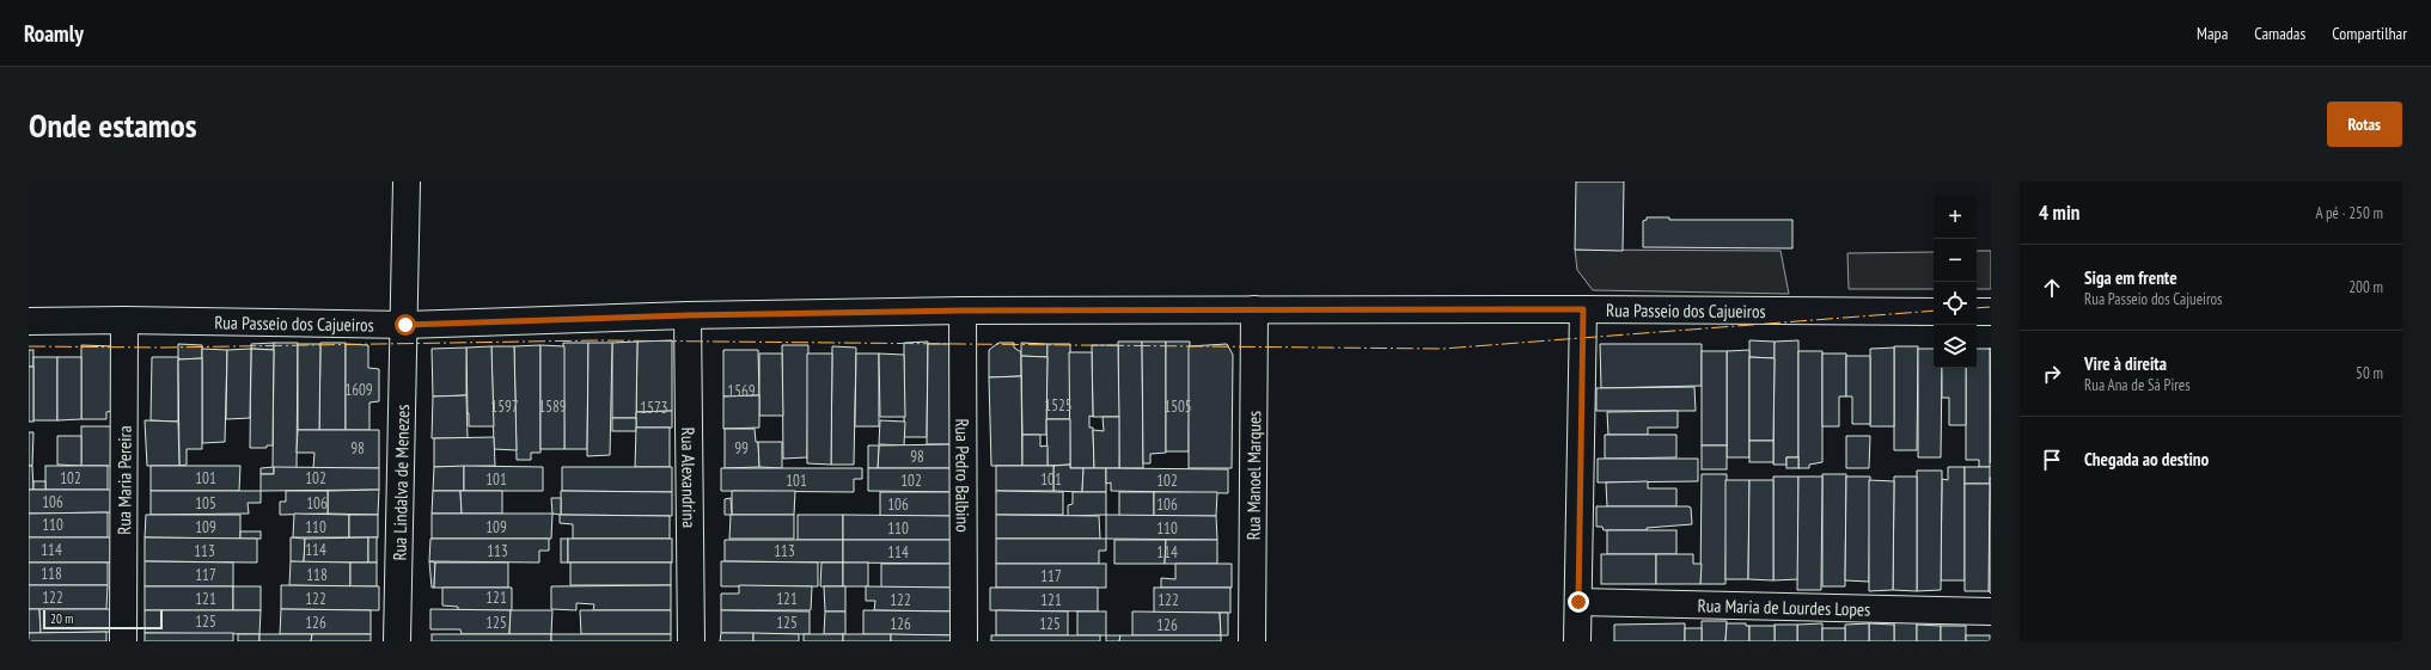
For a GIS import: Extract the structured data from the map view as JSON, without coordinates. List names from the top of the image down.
{
  "streets": {
    "street": [
      "Rua Passeio dos Cajueiros",
      "Rua Pedro Balbino",
      "Rua Manoel Marques",
      "Rua Alexandrina",
      "Rua Maria Pereira",
      "Rua Lindalva de Menezes",
      "Rua Maria de Lourdes Lopes"
    ]
  },
  "crossings": [
    ["Rua Passeio dos Cajueiros", "Rua Pedro Balbino"],
    ["Rua Passeio dos Cajueiros", "Rua Manoel Marques"],
    ["Rua Passeio dos Cajueiros", "Rua Alexandrina"],
    ["Rua Passeio dos Cajueiros", "Rua Maria Pereira"],
    ["Rua Passeio dos Cajueiros", "Rua Lindalva de Menezes"]
  ],
  "house_numbers": [
    "1609",
    "1569",
    "1525",
    "1597",
    "1589",
    "1505",
    "1573",
    "98",
    "99",
    "98",
    "102",
    "101",
    "102",
    "101",
    "101",
    "101",
    "102",
    "102",
    "106",
    "105",
    "106",
    "106",
    "106",
    "110",
    "109",
    "110",
    "109",
    "110",
    "110",
    "114",
    "114",
    "113",
    "113",
    "113",
    "114",
    "114",
    "118",
    "117",
    "118",
    "117",
    "122",
    "121",
    "121",
    "122",
    "121",
    "122",
    "121",
    "122",
    "125",
    "126",
    "125",
    "125",
    "126",
    "125",
    "126"
  ],
  "scale_bar": "20 m",
  "page": {
    "header": "Roamly",
    "nav": ["Mapa", "Camadas", "Compartilhar"],
    "buttons": "Rotas",
    "title": "Onde estamos",
    "heading": ["4 min", "A pé · 250 m"],
    "map_buttons": ["+", "−"],
    "list": [
      ["Siga em frente", "Rua Passeio dos Cajueiros", "200 m"],
      ["Vire à direita", "Rua Ana de Sá Pires", "50 m"],
      "Chegada ao destino"
    ],
    "scale": "20 m"
  }
}
